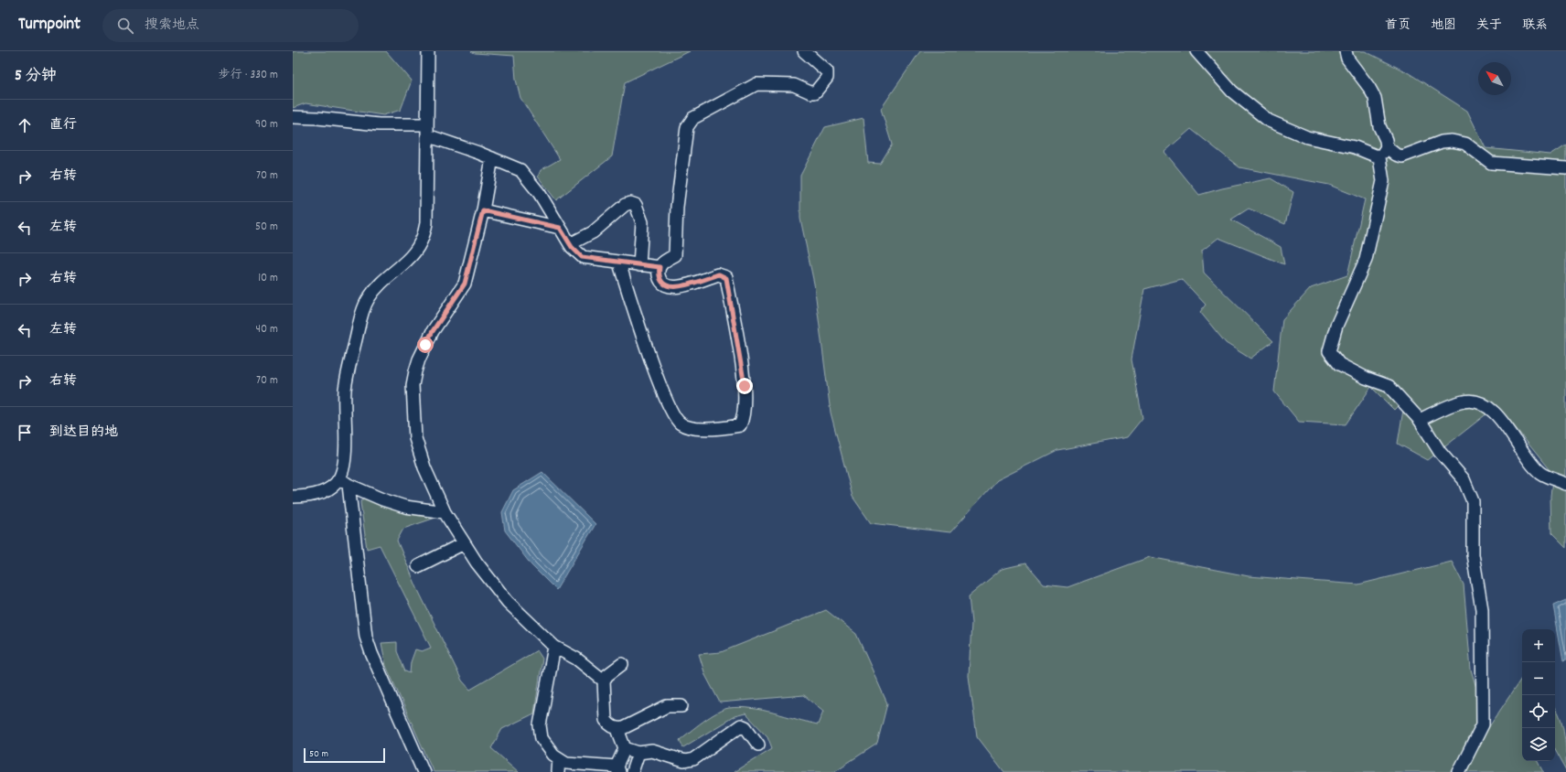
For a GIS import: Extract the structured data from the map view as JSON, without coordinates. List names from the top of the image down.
{
  "scale_bar": "50 m",
  "north": "top left",
  "page": {
    "header": "Turnpoint",
    "search": "搜索地点",
    "nav": [
      "首页",
      "地图",
      "关于",
      "联系"
    ],
    "heading": ["5 分钟", "步行 · 330 m"],
    "list": [
      ["直行", "90 m"],
      ["右转", "70 m"],
      ["左转", "50 m"],
      ["右转", "10 m"],
      ["左转", "40 m"],
      ["右转", "70 m"],
      "到达目的地"
    ],
    "map_buttons": ["+", "−"],
    "scale": "50 m"
  }
}
